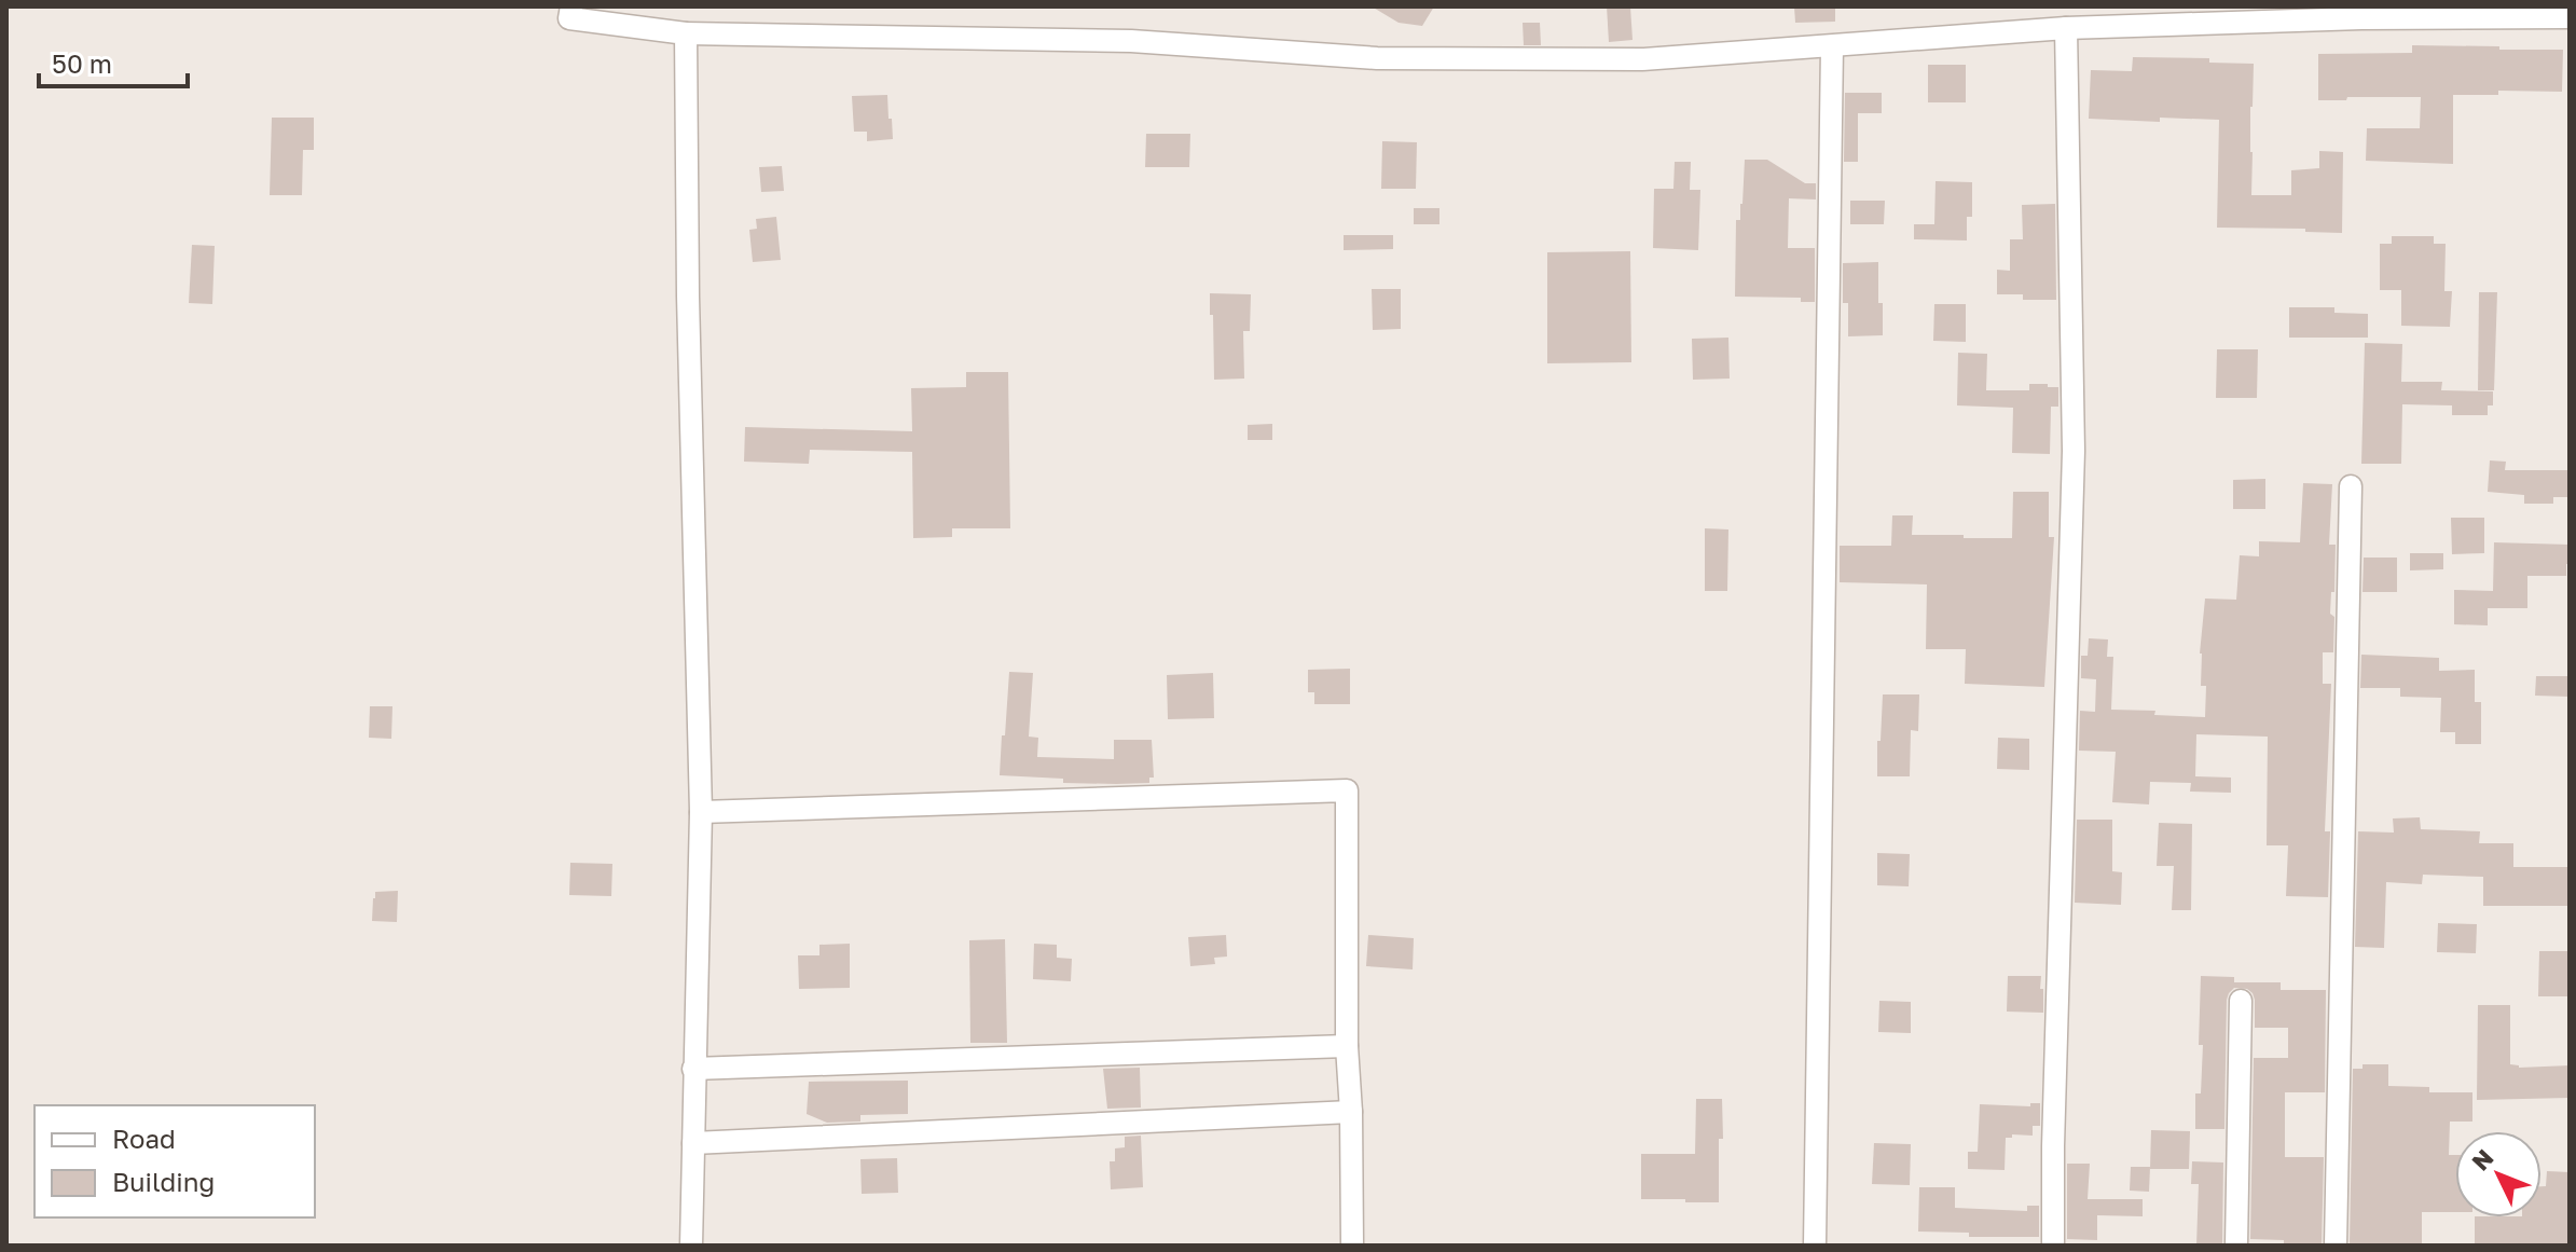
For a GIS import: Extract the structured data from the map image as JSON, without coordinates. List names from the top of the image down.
{
  "legend": ["Road", "Building"],
  "scale_bar": "50 m",
  "north": "top left"
}
